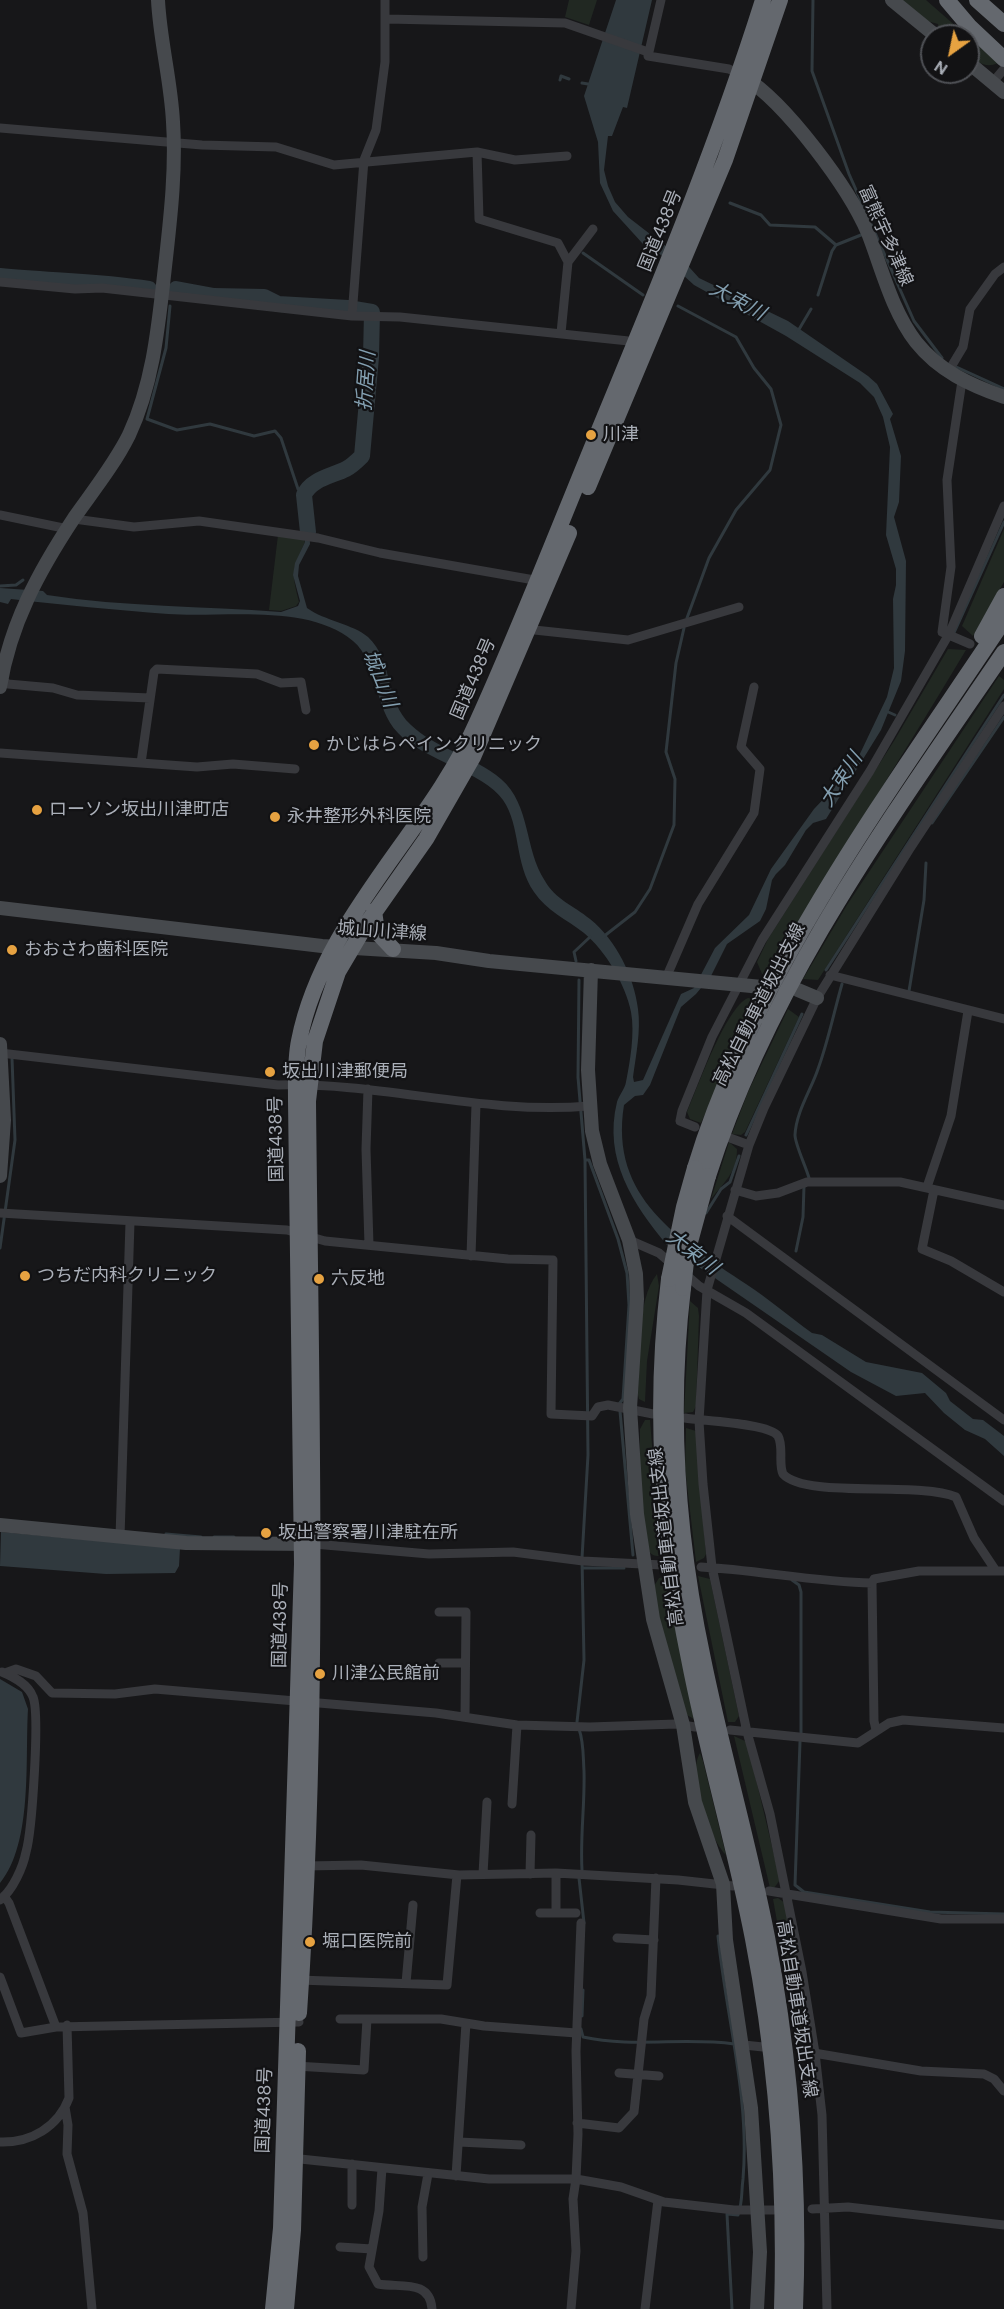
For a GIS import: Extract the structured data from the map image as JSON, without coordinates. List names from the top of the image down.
{
  "streets": {
    "highway": ["国道438号", "高松自動車道坂出支線"],
    "street": ["富熊宇多津線", "城山川津線"]
  },
  "crossings": [
    ["国道438号", "富熊宇多津線"],
    ["国道438号", "城山川津線"]
  ],
  "water": ["大束川", "折居川", "城山川"],
  "places": [
    "川津",
    "かじはらペインクリニック",
    "ローソン坂出川津町店",
    "永井整形外科医院",
    "おおさわ歯科医院",
    "坂出川津郵便局",
    "つちだ内科クリニック",
    "六反地",
    "坂出警察署川津駐在所",
    "川津公民館前",
    "堀口医院前"
  ],
  "north": "bottom left"
}
